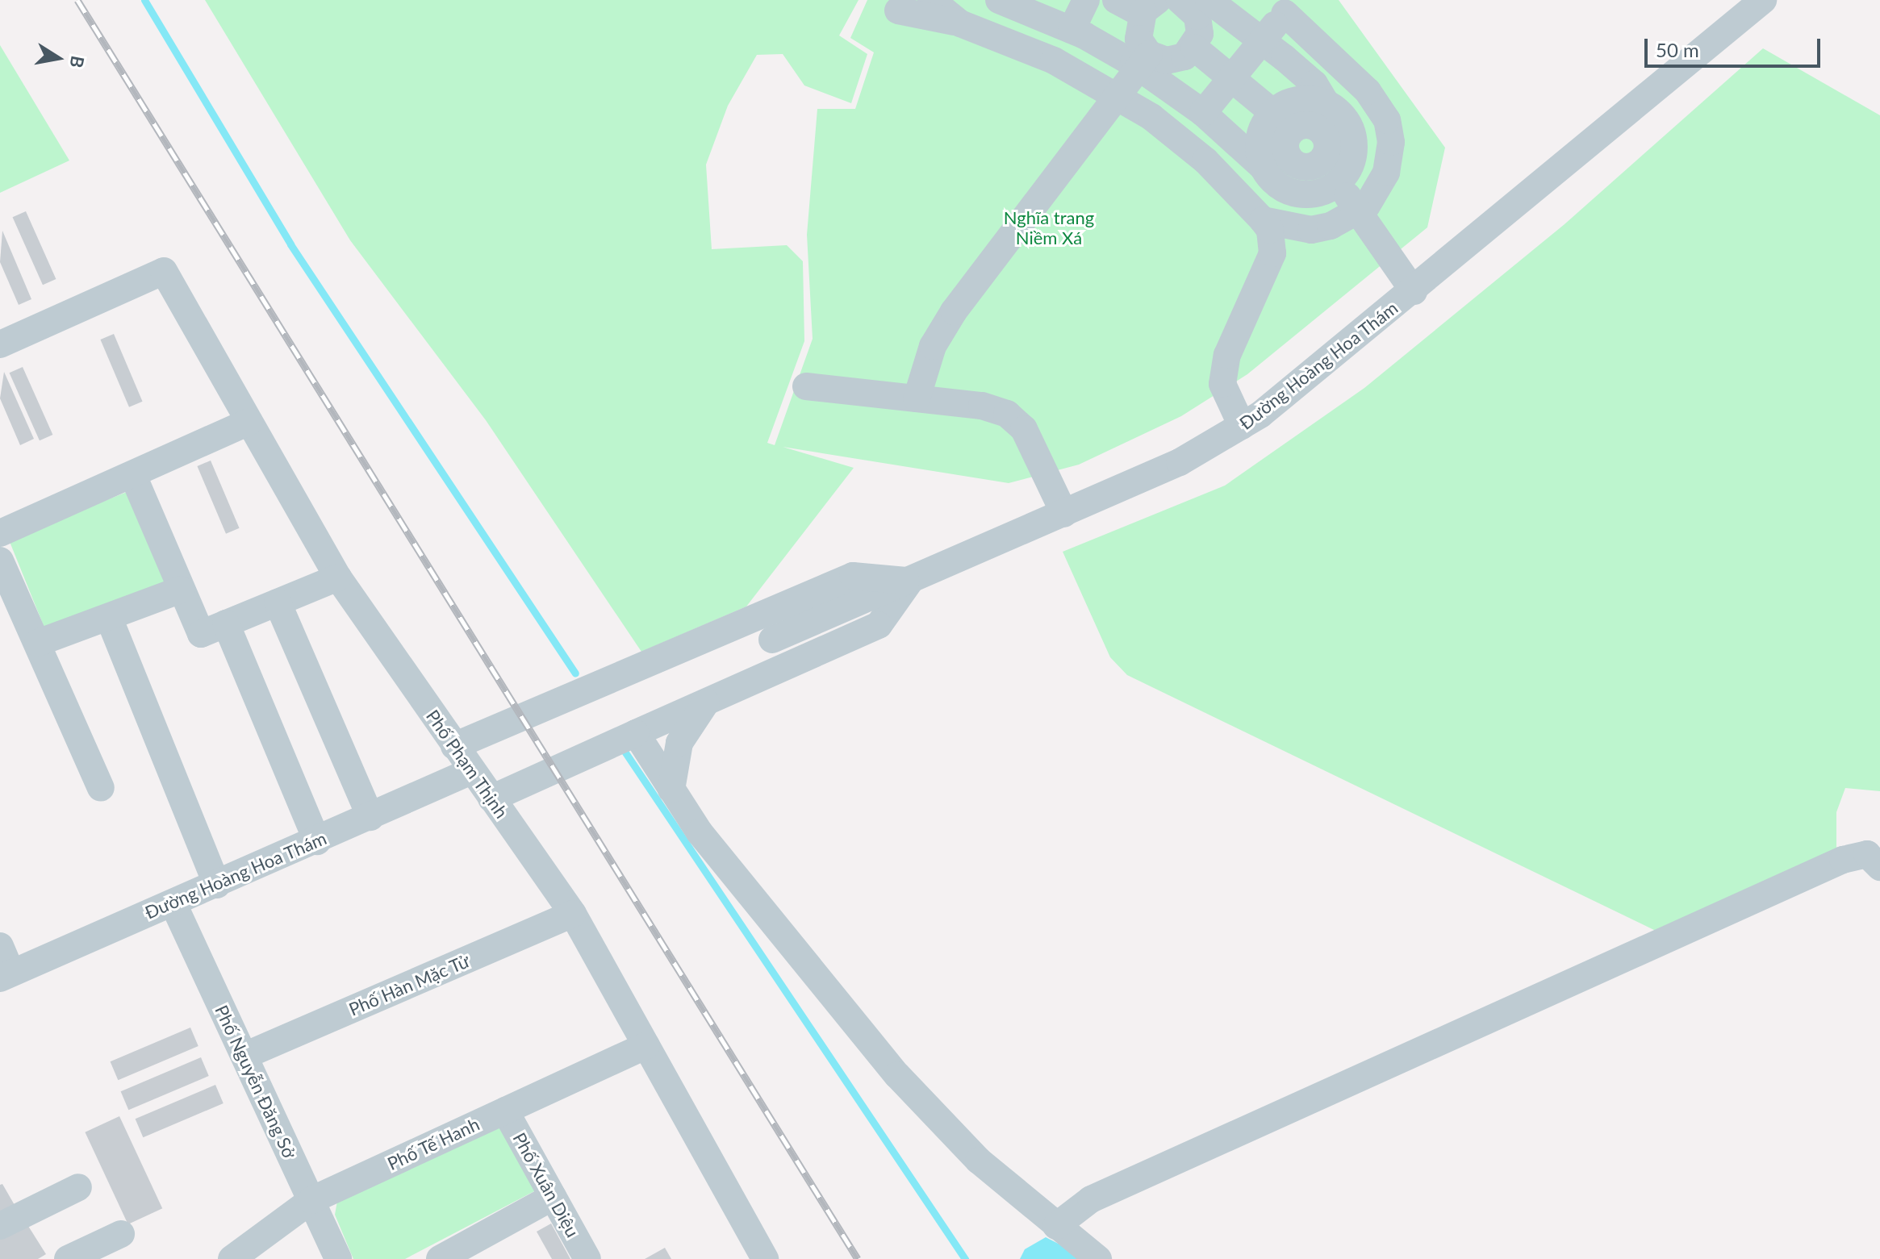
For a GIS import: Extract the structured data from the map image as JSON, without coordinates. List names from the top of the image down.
{
  "streets": {
    "street": [
      "Đường Hoàng Hoa Thám",
      "Phố Phạm Thịnh",
      "Phố Hàn Mặc Tử",
      "Phố Nguyễn Đăng Sở",
      "Phố Tế Hanh",
      "Phố Xuân Diệu"
    ]
  },
  "crossings": [
    ["Đường Hoàng Hoa Thám", "Phố Phạm Thịnh"],
    ["Đường Hoàng Hoa Thám", "Phố Nguyễn Đăng Sở"],
    ["Phố Phạm Thịnh", "Phố Hàn Mặc Tử"],
    ["Phố Phạm Thịnh", "Phố Tế Hanh"],
    ["Phố Hàn Mặc Tử", "Phố Nguyễn Đăng Sở"],
    ["Phố Nguyễn Đăng Sở", "Phố Tế Hanh"],
    ["Phố Tế Hanh", "Phố Xuân Diệu"]
  ],
  "parks": ["Nghĩa trang Niềm Xá"],
  "scale_bar": "50 m",
  "north": "right"
}
